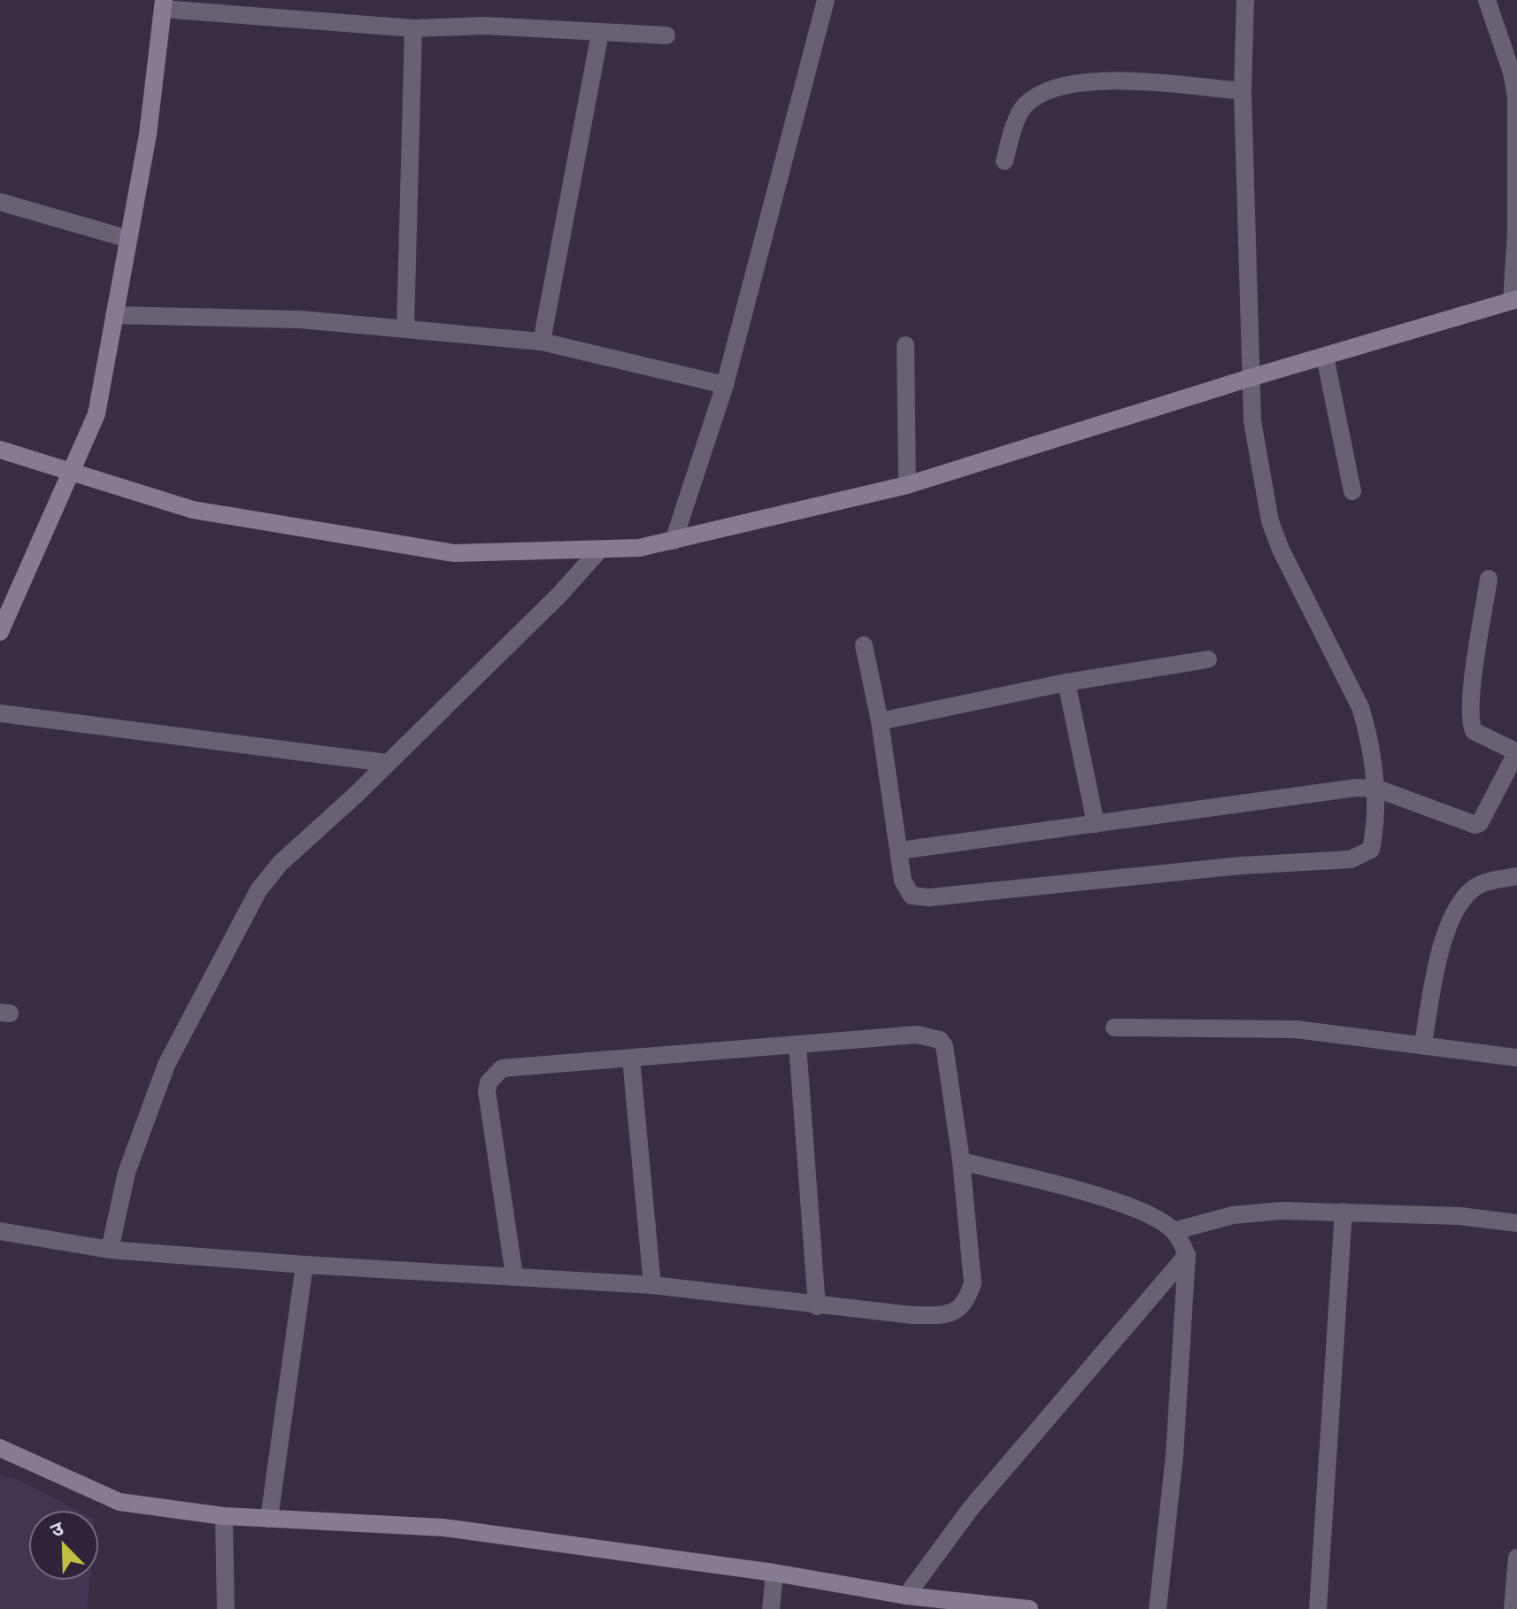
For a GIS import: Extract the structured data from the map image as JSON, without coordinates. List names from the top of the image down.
{
  "north": "top left"
}
